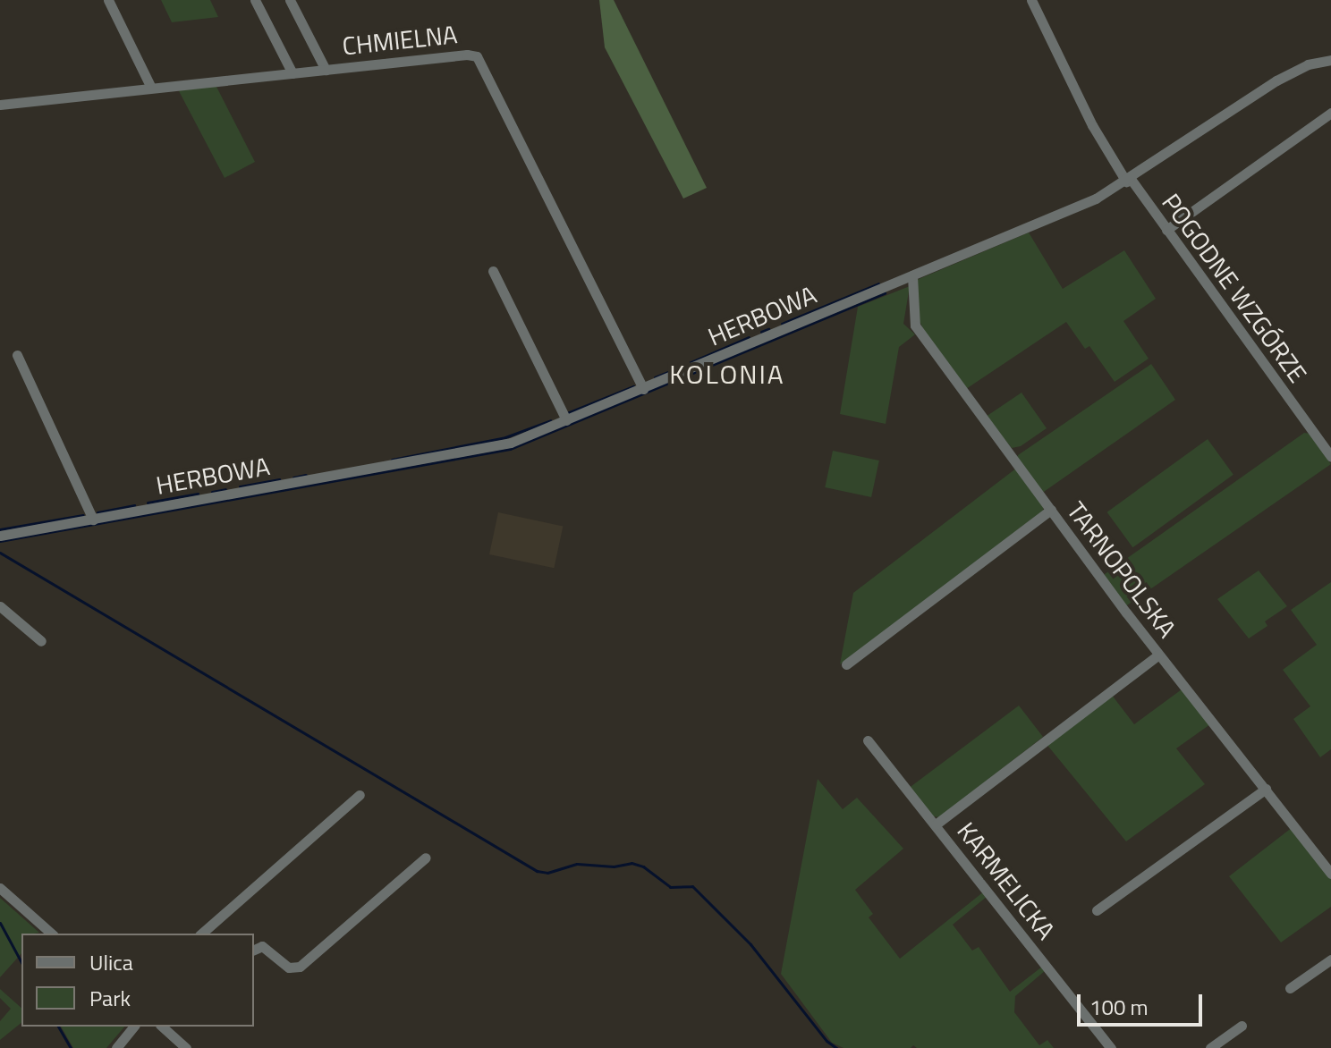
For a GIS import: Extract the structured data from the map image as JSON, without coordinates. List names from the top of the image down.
{
  "streets": {
    "street": [
      "CHMIELNA",
      "POGODNE WZGÓRZE",
      "HERBOWA",
      "TARNOPOLSKA",
      "KARMELICKA"
    ]
  },
  "crossings": [
    ["CHMIELNA", "HERBOWA"],
    ["POGODNE WZGÓRZE", "HERBOWA"],
    ["HERBOWA", "TARNOPOLSKA"]
  ],
  "districts": ["KOLONIA"],
  "legend": ["Ulica", "Park"],
  "scale_bar": "100 m"
}
